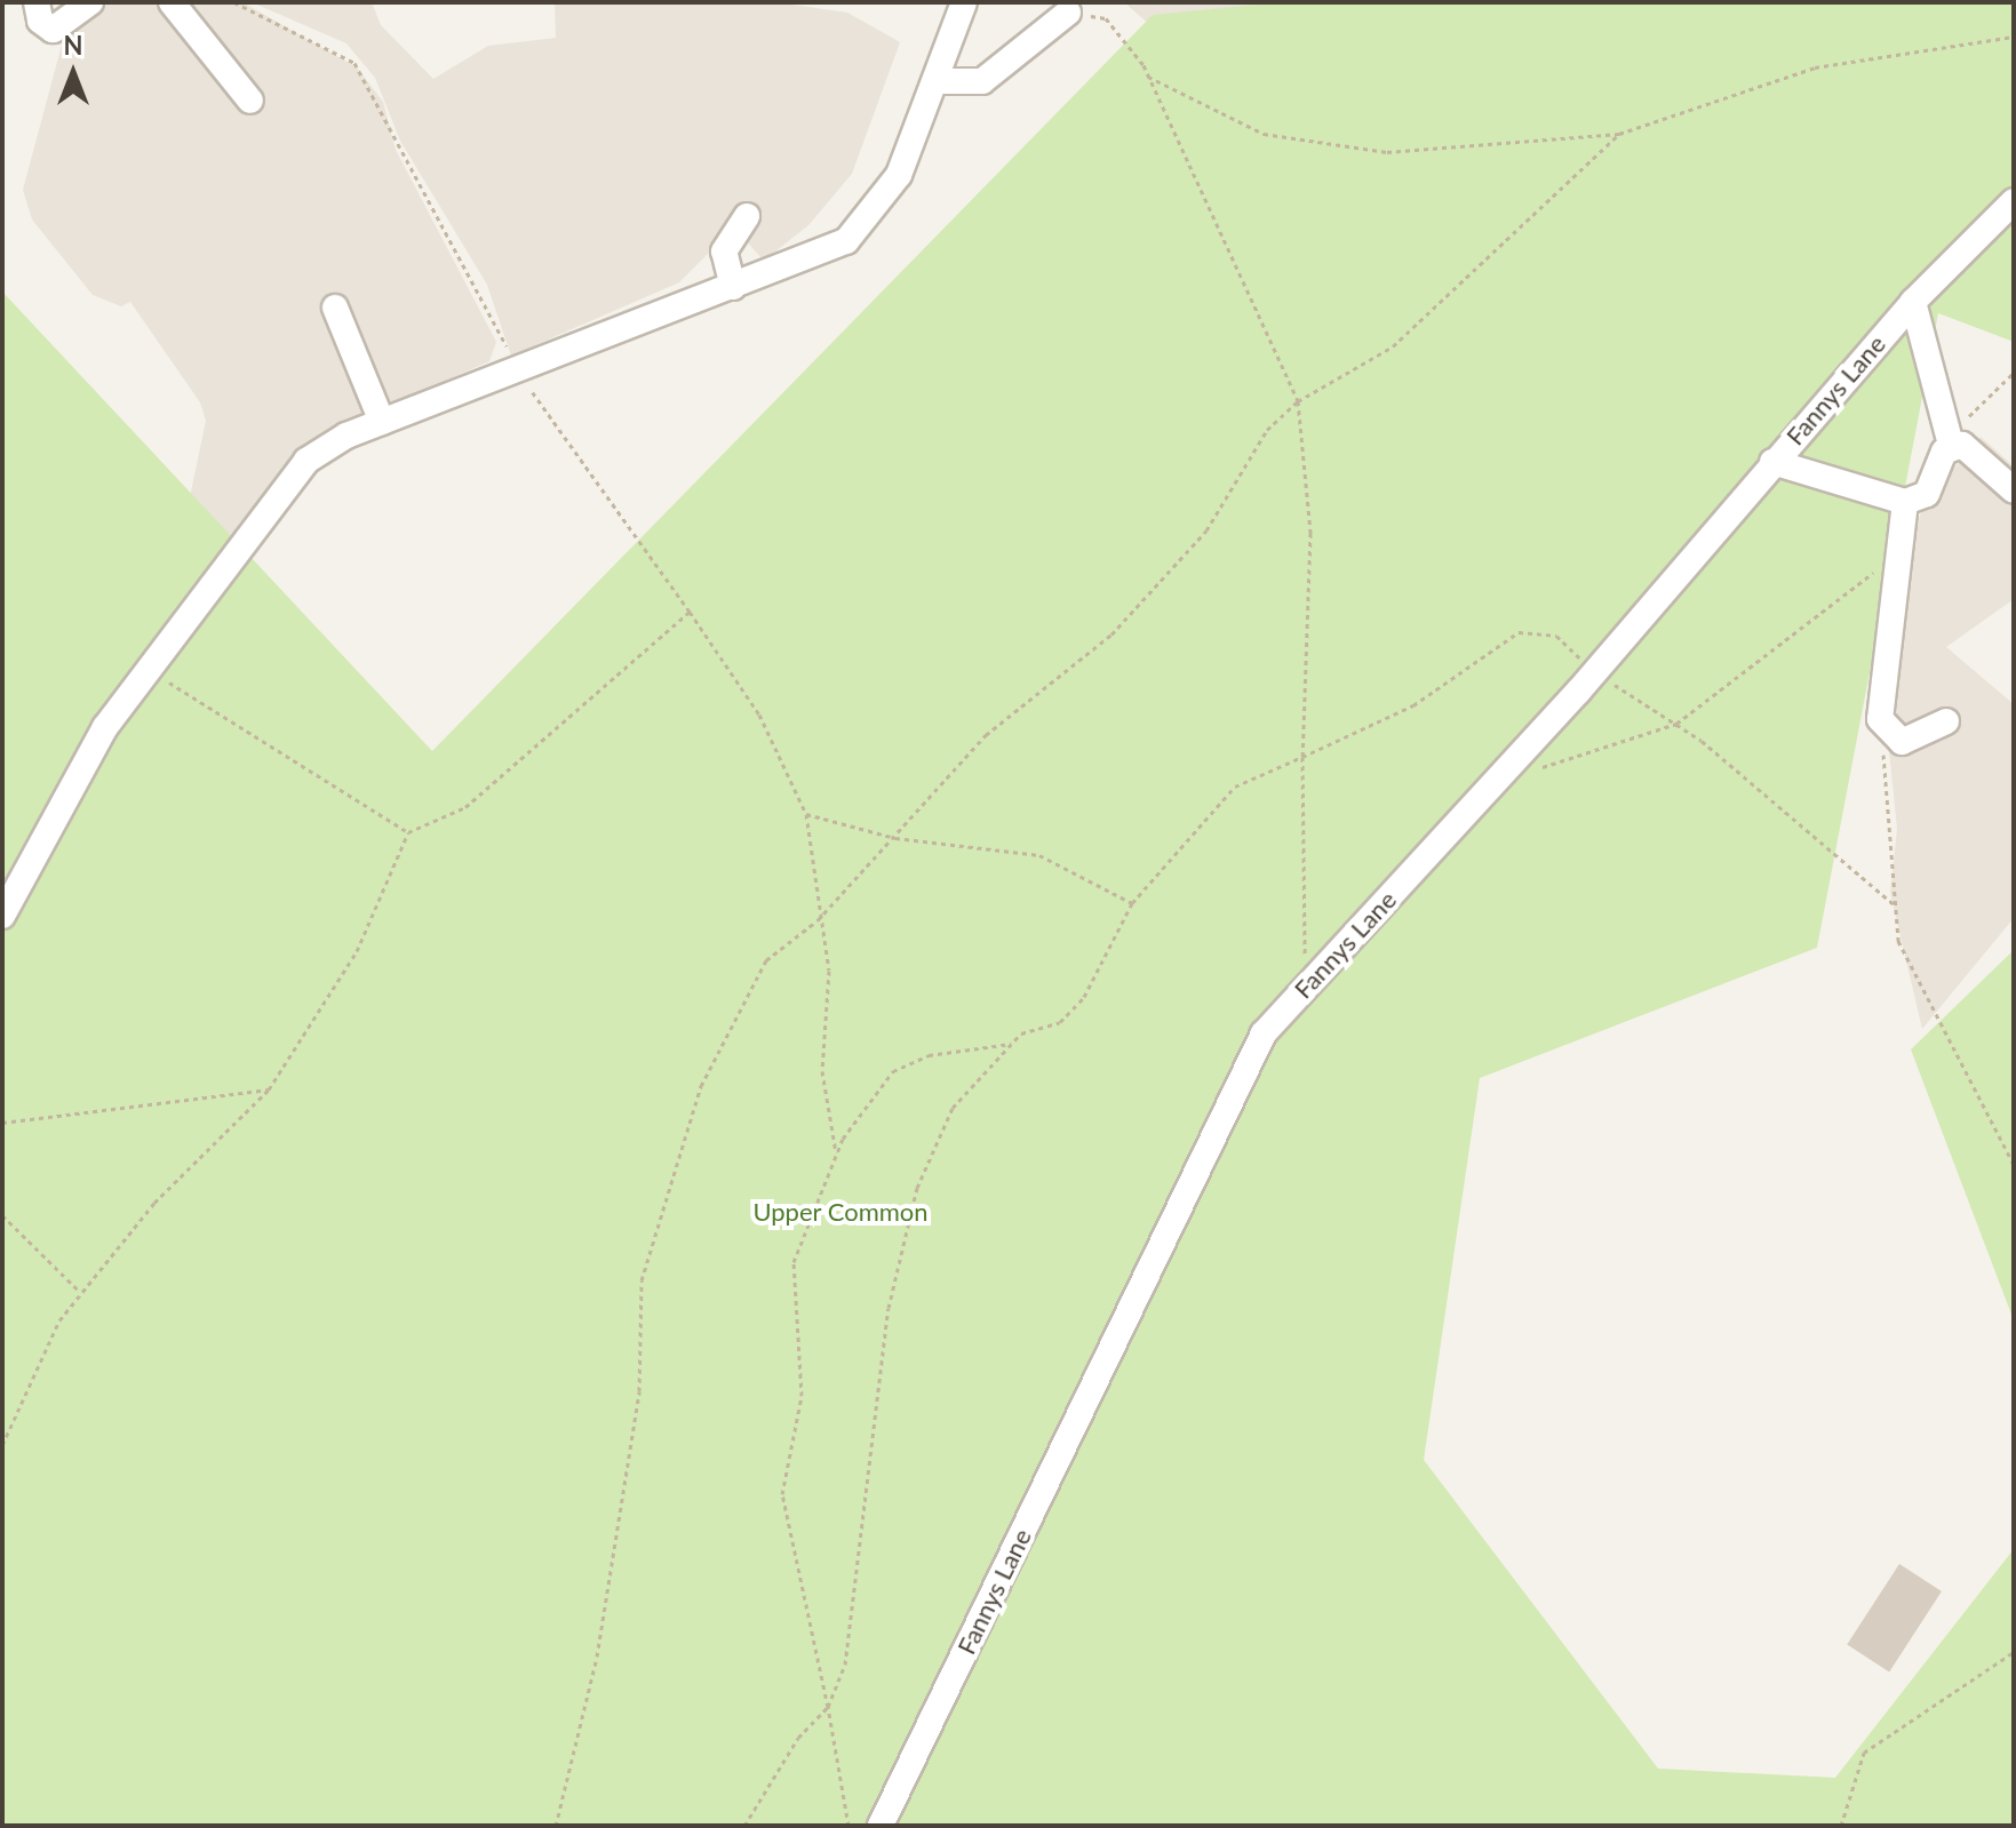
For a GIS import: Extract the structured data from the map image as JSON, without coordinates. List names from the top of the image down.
{
  "streets": {
    "street": ["Fannys Lane"]
  },
  "parks": ["Upper Common"],
  "north": "top"
}
